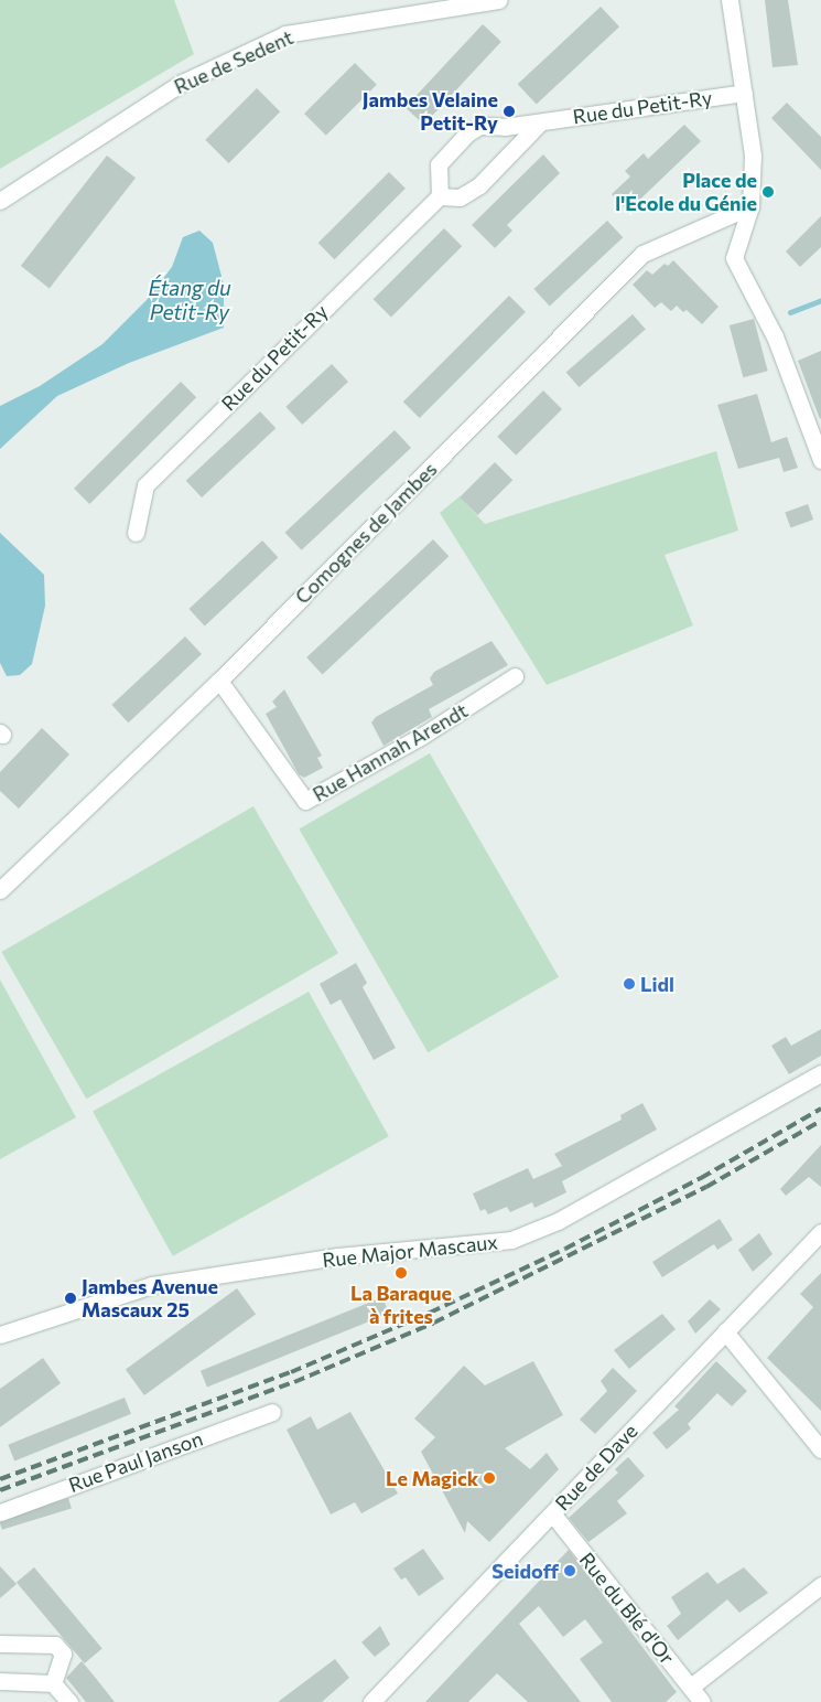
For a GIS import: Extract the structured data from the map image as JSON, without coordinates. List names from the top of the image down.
{
  "streets": {
    "street": [
      "Rue de Sedent",
      "Rue du Petit-Ry",
      "Comognes de Jambes",
      "Rue Hannah Arendt",
      "Rue Major Mascaux",
      "Rue Paul Janson",
      "Rue de Dave",
      "Rue du Blé d'Or"
    ]
  },
  "crossings": [
    ["Comognes de Jambes", "Rue Hannah Arendt"],
    ["Rue de Dave", "Rue du Blé d'Or"]
  ],
  "water": ["Étang du Petit-Ry"],
  "places": [
    "Jambes Velaine Petit-Ry",
    "Place de l'Ecole du Génie",
    "Lidl",
    "La Baraque à frites",
    "Jambes Avenue Mascaux 25",
    "Le Magick",
    "Seidoff"
  ]
}
